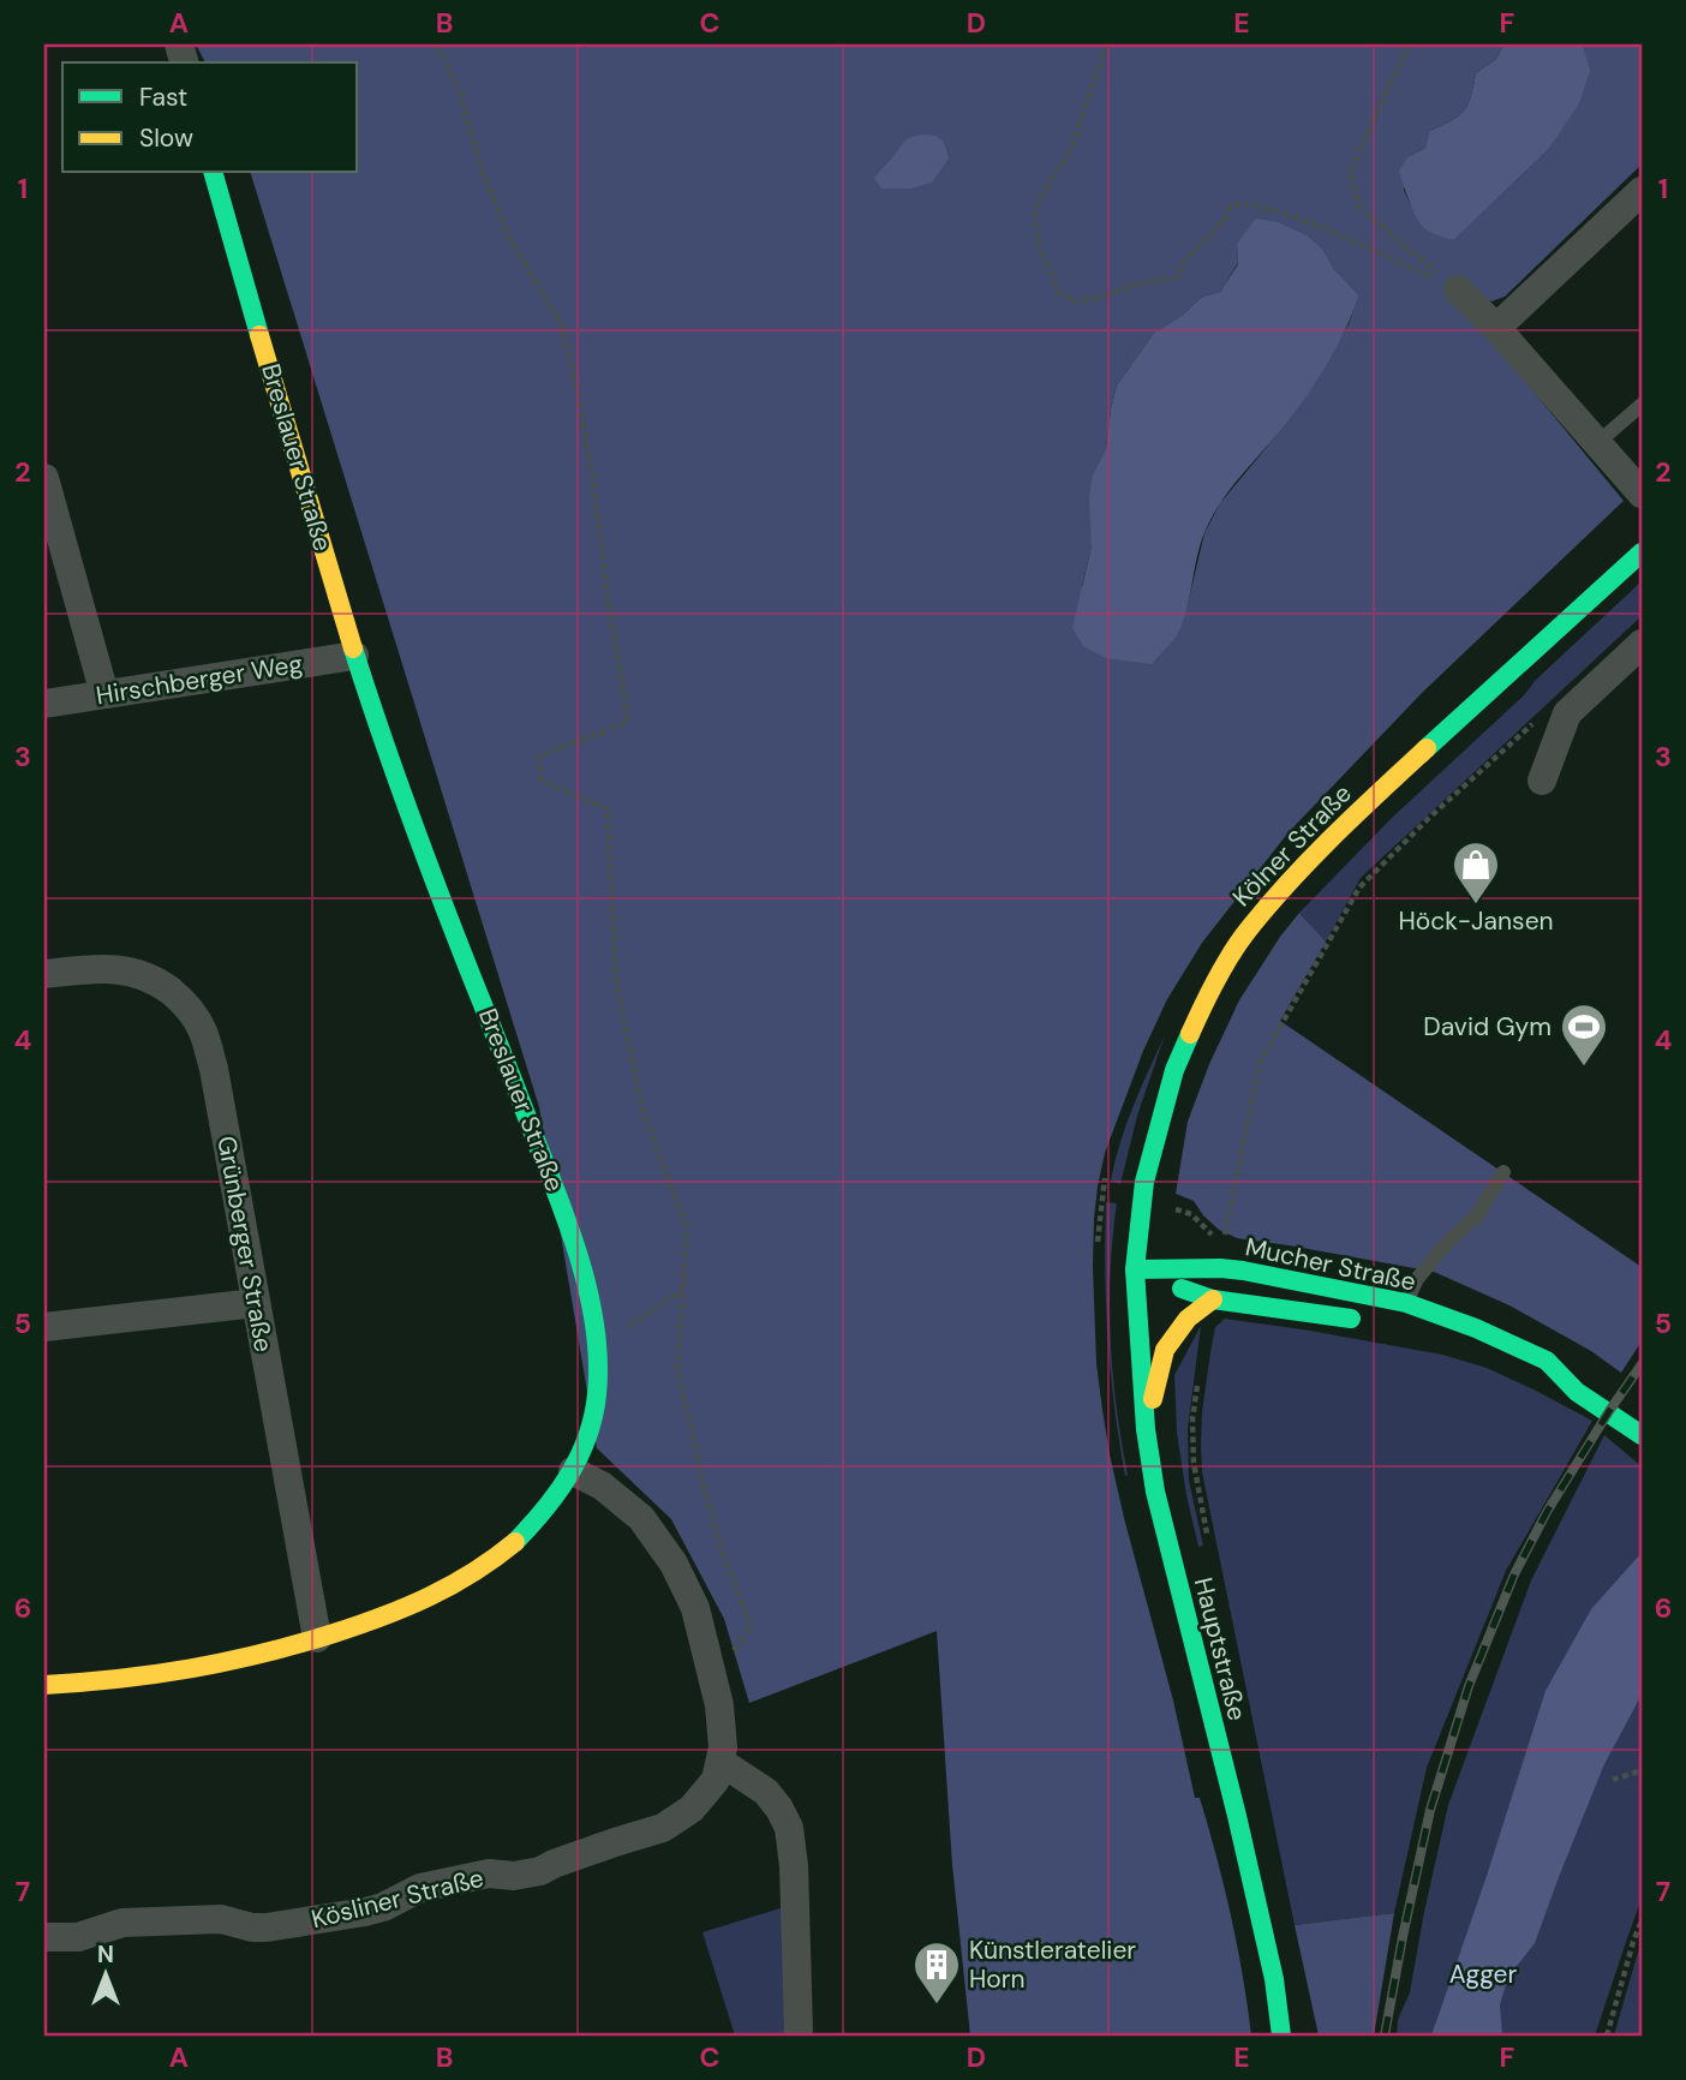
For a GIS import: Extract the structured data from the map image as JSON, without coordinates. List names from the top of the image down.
{
  "streets": {
    "main road": [
      "Breslauer Straße",
      "Kölner Straße",
      "Mucher Straße",
      "Hauptstraße"
    ],
    "street": ["Hirschberger Weg", "Grünberger Straße", "Kösliner Straße"]
  },
  "crossings": [
    ["Breslauer Straße", "Hirschberger Weg"],
    ["Breslauer Straße", "Grünberger Straße"],
    ["Breslauer Straße", "Kösliner Straße"],
    ["Kölner Straße", "Mucher Straße"],
    ["Kölner Straße", "Hauptstraße"],
    ["Mucher Straße", "Hauptstraße"]
  ],
  "parks": ["Agger"],
  "places": {
    "shop": ["Höck-Jansen"],
    "sports": ["David Gym"],
    "building": ["Künstleratelier Horn"]
  },
  "legend": ["Fast", "Slow"],
  "north": "top",
  "grid": {
    "columns": [
      "A",
      "B",
      "C",
      "D",
      "E",
      "F"
    ],
    "rows": [
      "1",
      "2",
      "3",
      "4",
      "5",
      "6",
      "7"
    ]
  }
}
